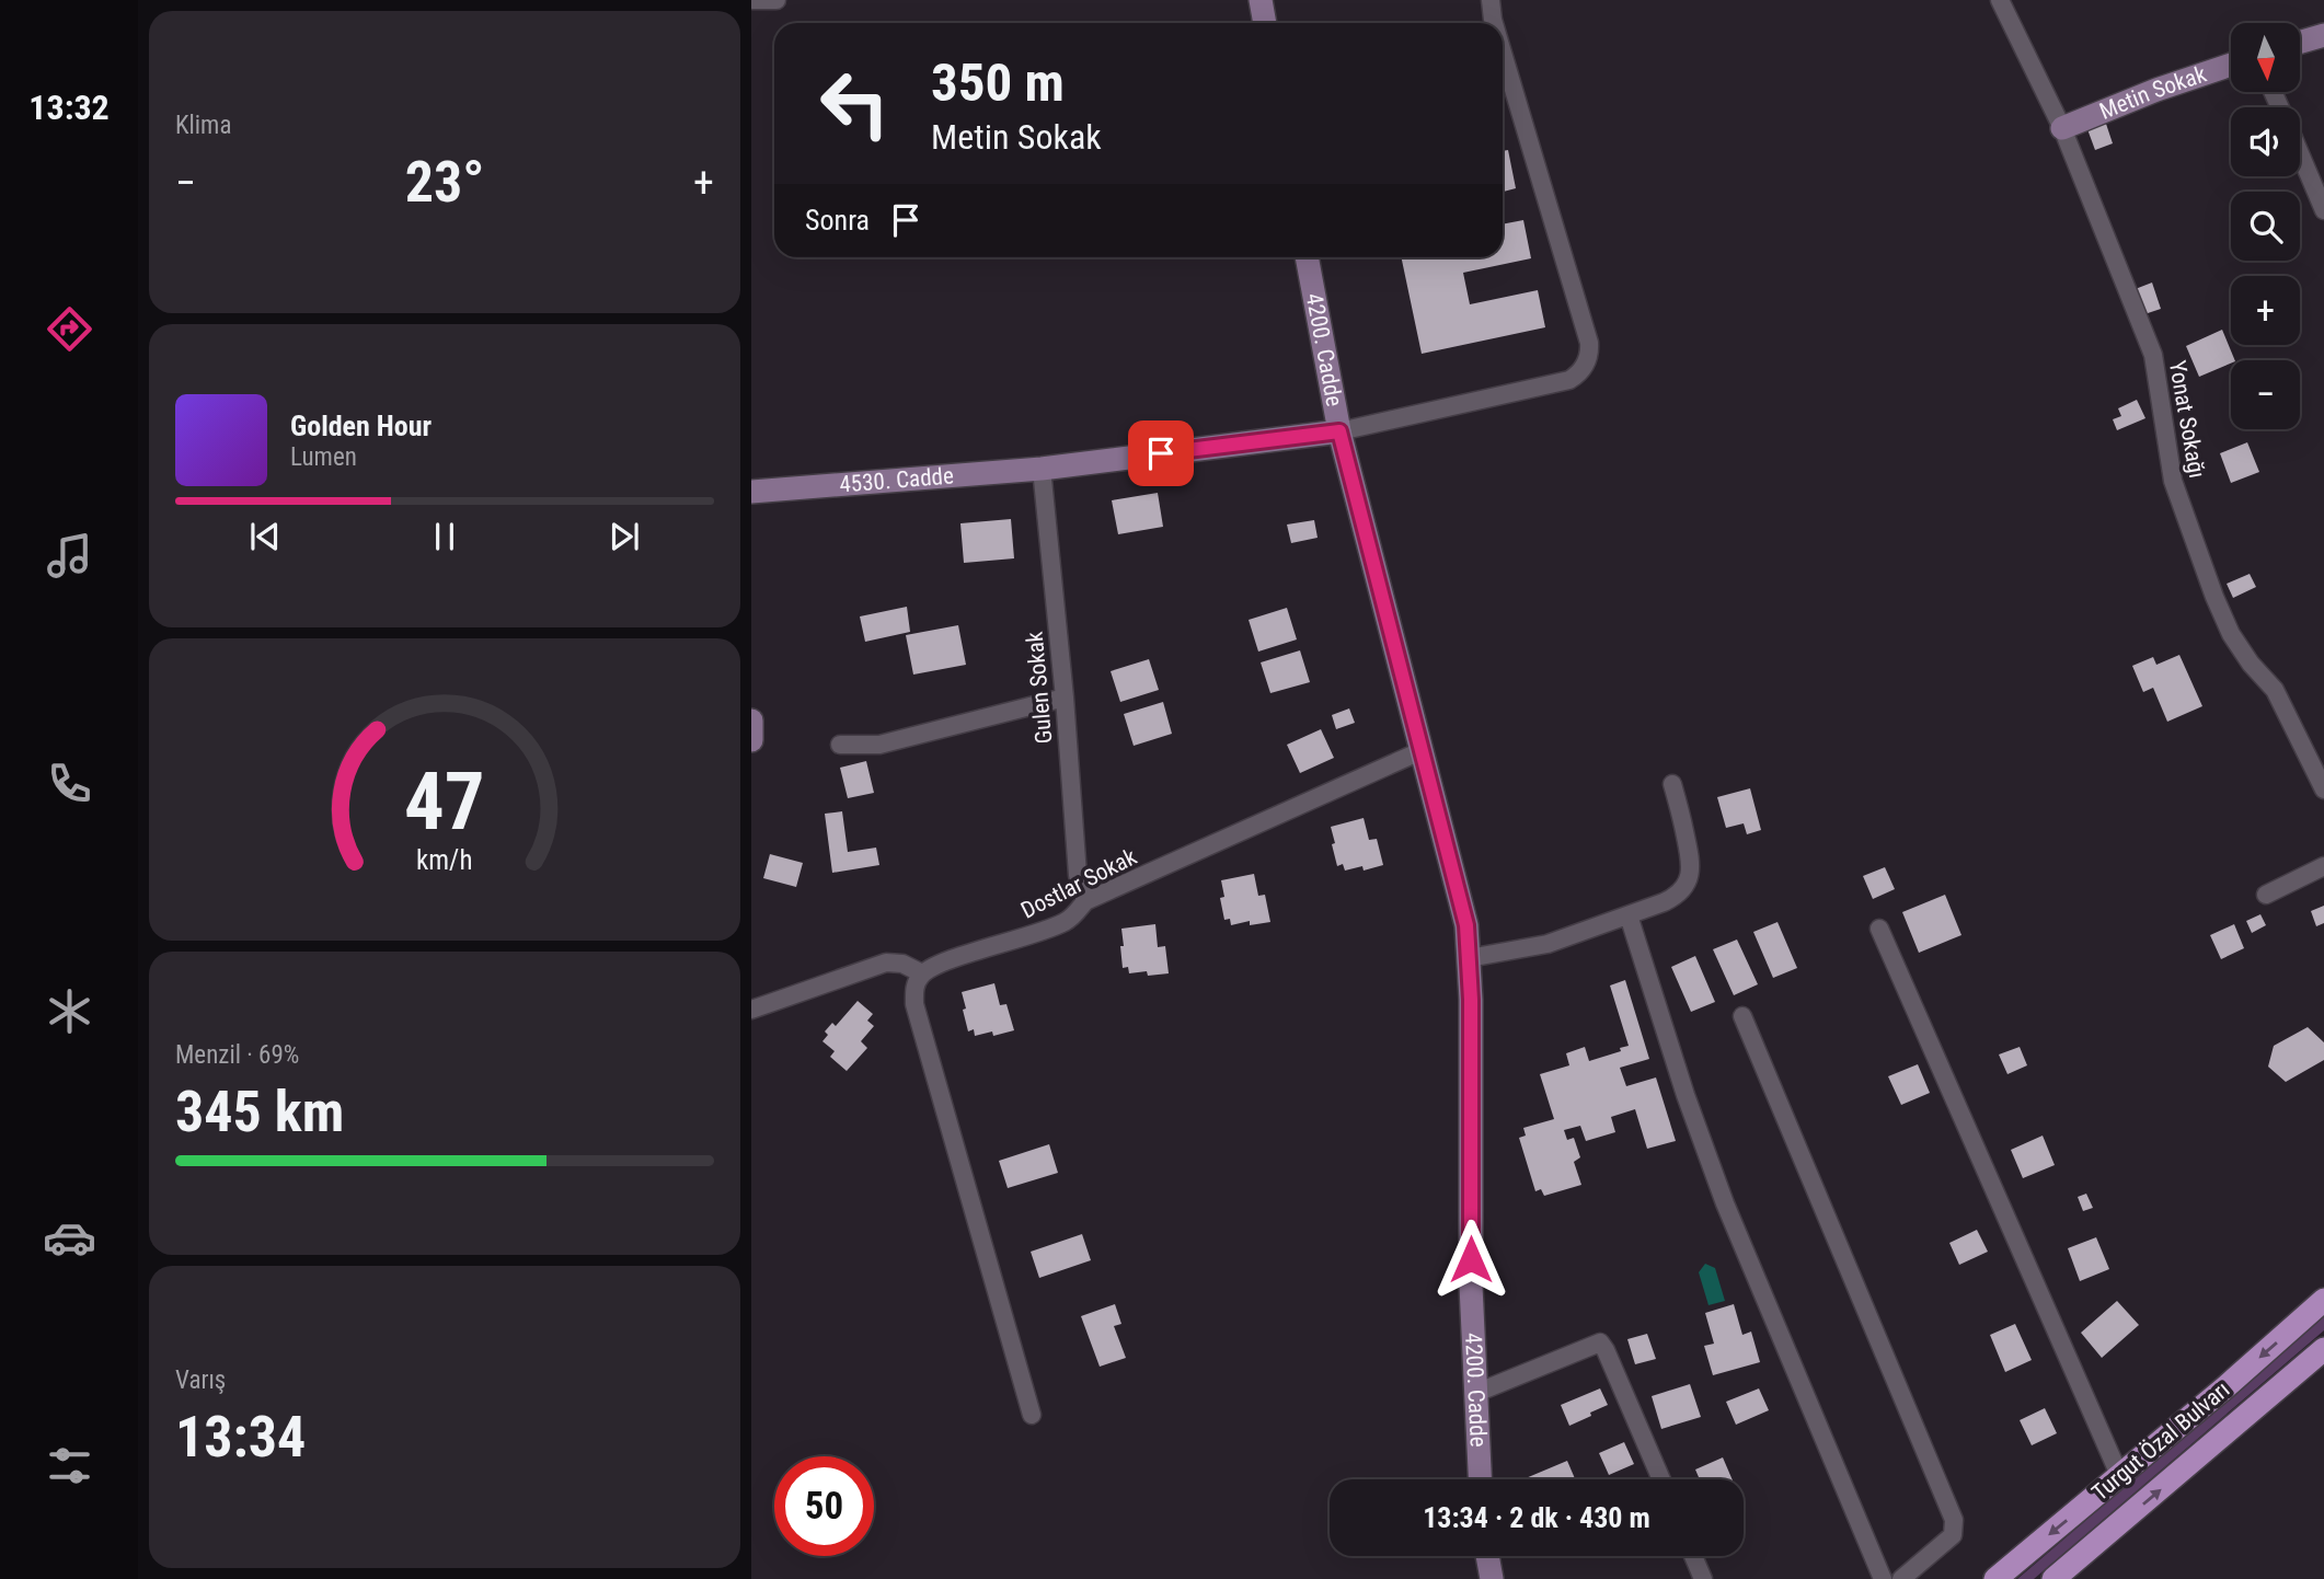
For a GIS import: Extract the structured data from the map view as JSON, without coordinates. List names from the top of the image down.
{
  "streets": {
    "main road": [
      "Metin Sokak",
      "4200. Cadde",
      "4530. Cadde",
      "Turgut Özal Bulvarı"
    ],
    "street": ["Yonat Sokağı", "Gulen Sokak", "Dostlar Sokak"]
  },
  "crossings": [
    ["Metin Sokak", "Yonat Sokağı"],
    ["4200. Cadde", "Dostlar Sokak"],
    ["4530. Cadde", "Gulen Sokak"],
    ["Gulen Sokak", "Dostlar Sokak"]
  ],
  "north": "bottom",
  "page": {
    "tabs": "13:32",
    "tile": [
      "Klima",
      ["Menzil · 69%", "345 km"],
      ["Varış", "13:34"]
    ],
    "map_buttons": ["+", "−"],
    "turn": ["350 m", "Metin Sokak"],
    "heat": ["−", "23°", "+"],
    "then": "Sonra",
    "song": ["Golden Hour", "Lumen"],
    "limit": "50",
    "trip": "13:34 · 2 dk · 430 m",
    "gauge": ["47", "km/h"]
  }
}
